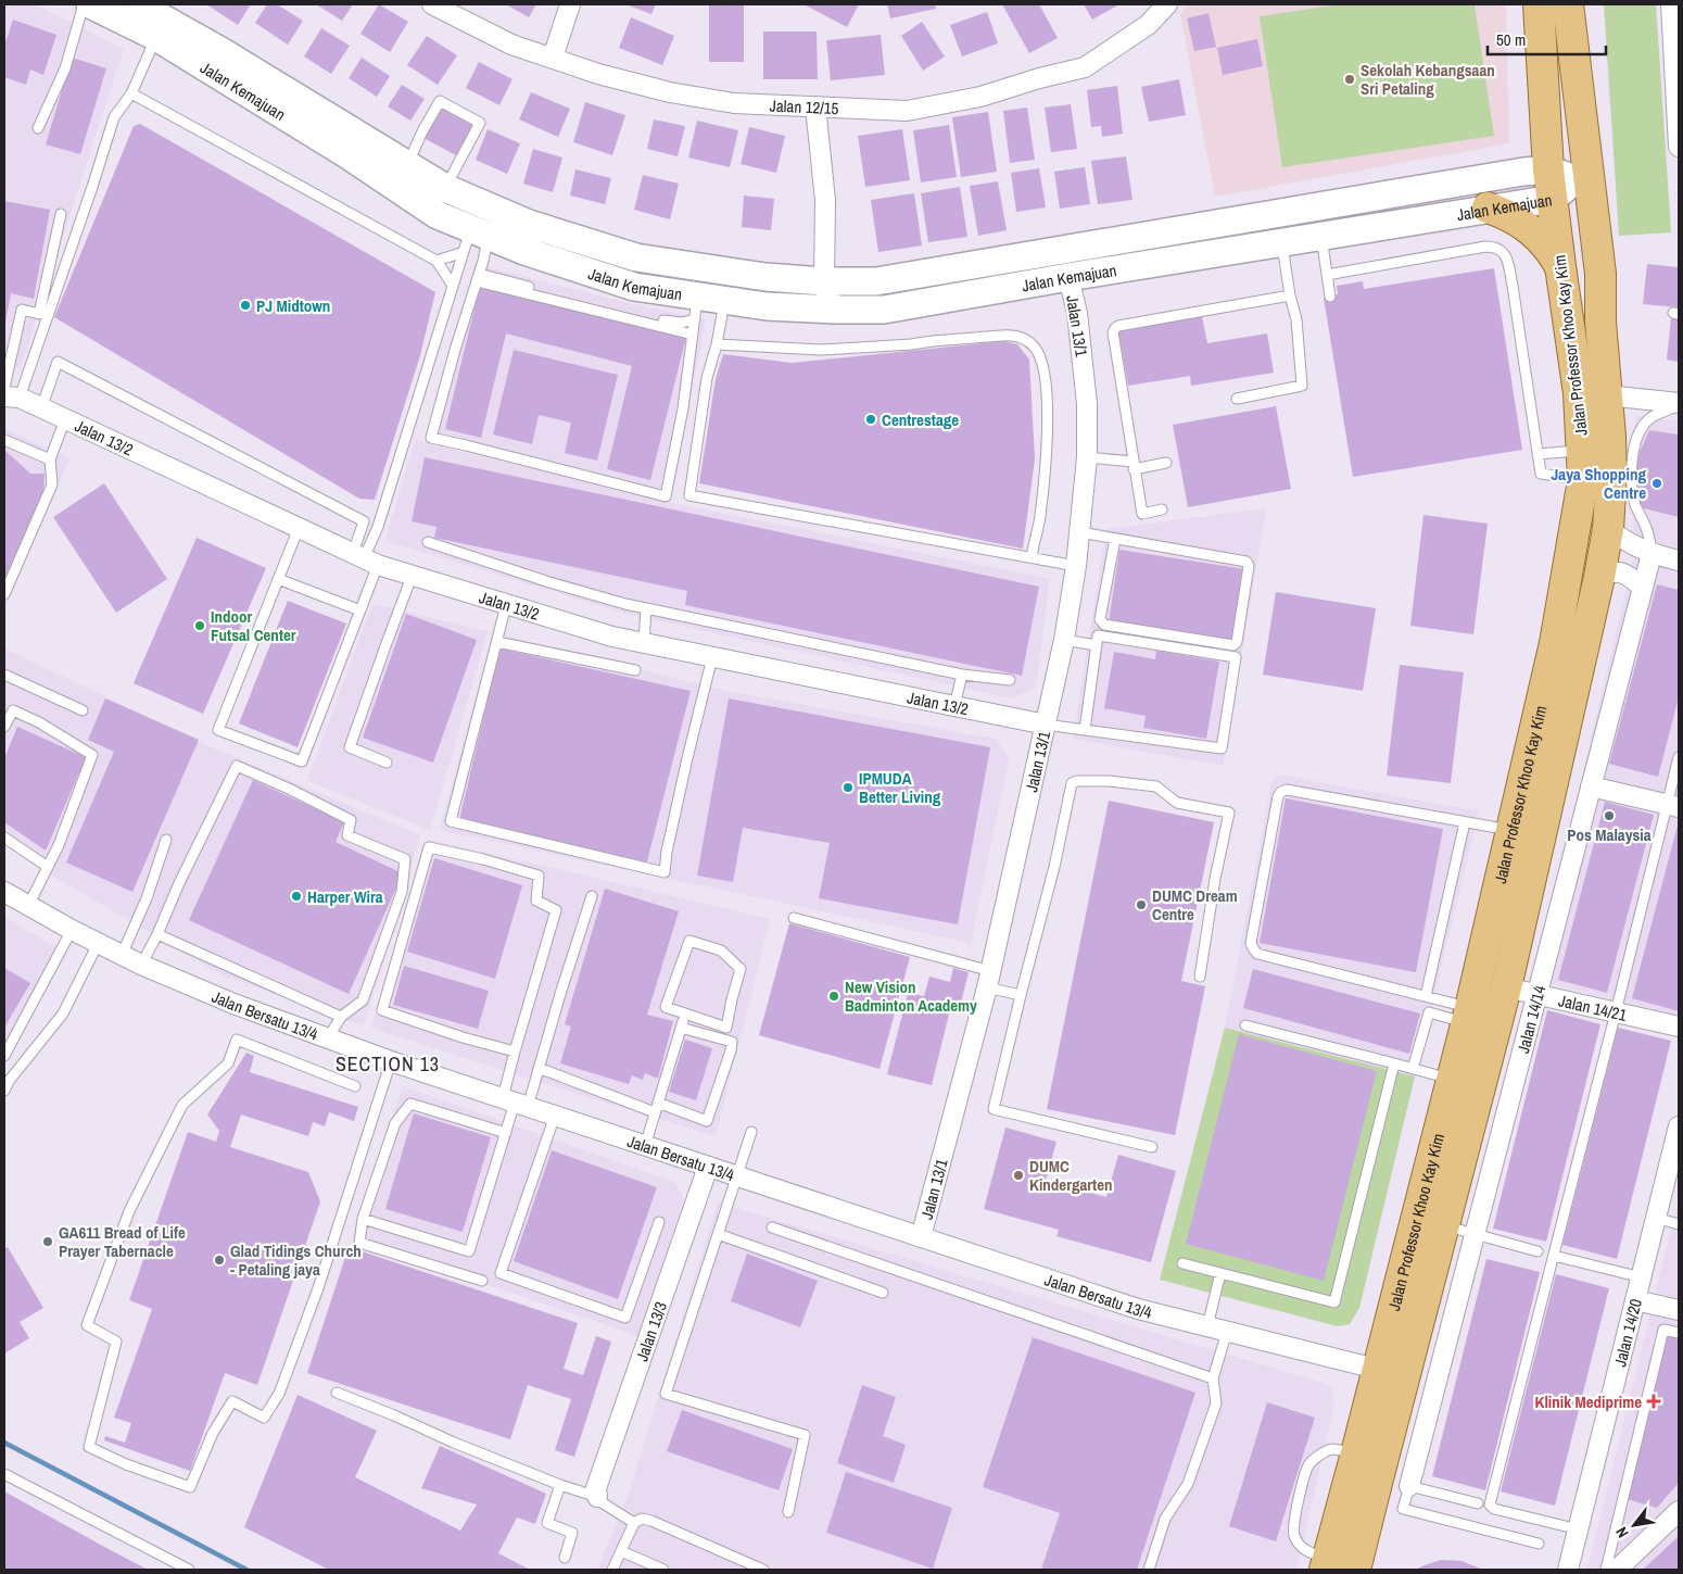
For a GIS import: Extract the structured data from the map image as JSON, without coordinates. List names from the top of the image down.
{
  "streets": {
    "main road": ["Jalan Kemajuan", "Jalan Professor Khoo Kay Kim"],
    "street": [
      "Jalan 12/15",
      "Jalan 13/1",
      "Jalan 13/2",
      "Jalan 14/21",
      "Jalan Bersatu 13/4",
      "Jalan 14/14",
      "Jalan 13/3",
      "Jalan 14/20"
    ]
  },
  "crossings": [
    ["Jalan Kemajuan", "Jalan 13/1"],
    ["Jalan Kemajuan", "Jalan Professor Khoo Kay Kim"],
    ["Jalan 13/1", "Jalan 13/2"],
    ["Jalan 13/1", "Jalan Bersatu 13/4"],
    ["Jalan Professor Khoo Kay Kim", "Jalan 14/21"],
    ["Jalan Professor Khoo Kay Kim", "Jalan Bersatu 13/4"],
    ["Jalan 14/21", "Jalan 14/14"],
    ["Jalan Bersatu 13/4", "Jalan 13/3"]
  ],
  "districts": ["SECTION 13"],
  "places": {
    "other": [
      "Sekolah Kebangsaan Sri Petaling",
      "PJ Midtown",
      "Centrestage",
      "Jaya Shopping Centre",
      "Indoor Futsal Center",
      "IPMUDA Better Living",
      "Pos Malaysia",
      "Harper Wira",
      "DUMC Dream Centre",
      "New Vision Badminton Academy",
      "DUMC Kindergarten",
      "GA611 Bread of Life Prayer Tabernacle",
      "Glad Tidings Church - Petaling jaya"
    ],
    "health": ["Klinik Mediprime"]
  },
  "scale_bar": "50 m",
  "north": "bottom left"
}
